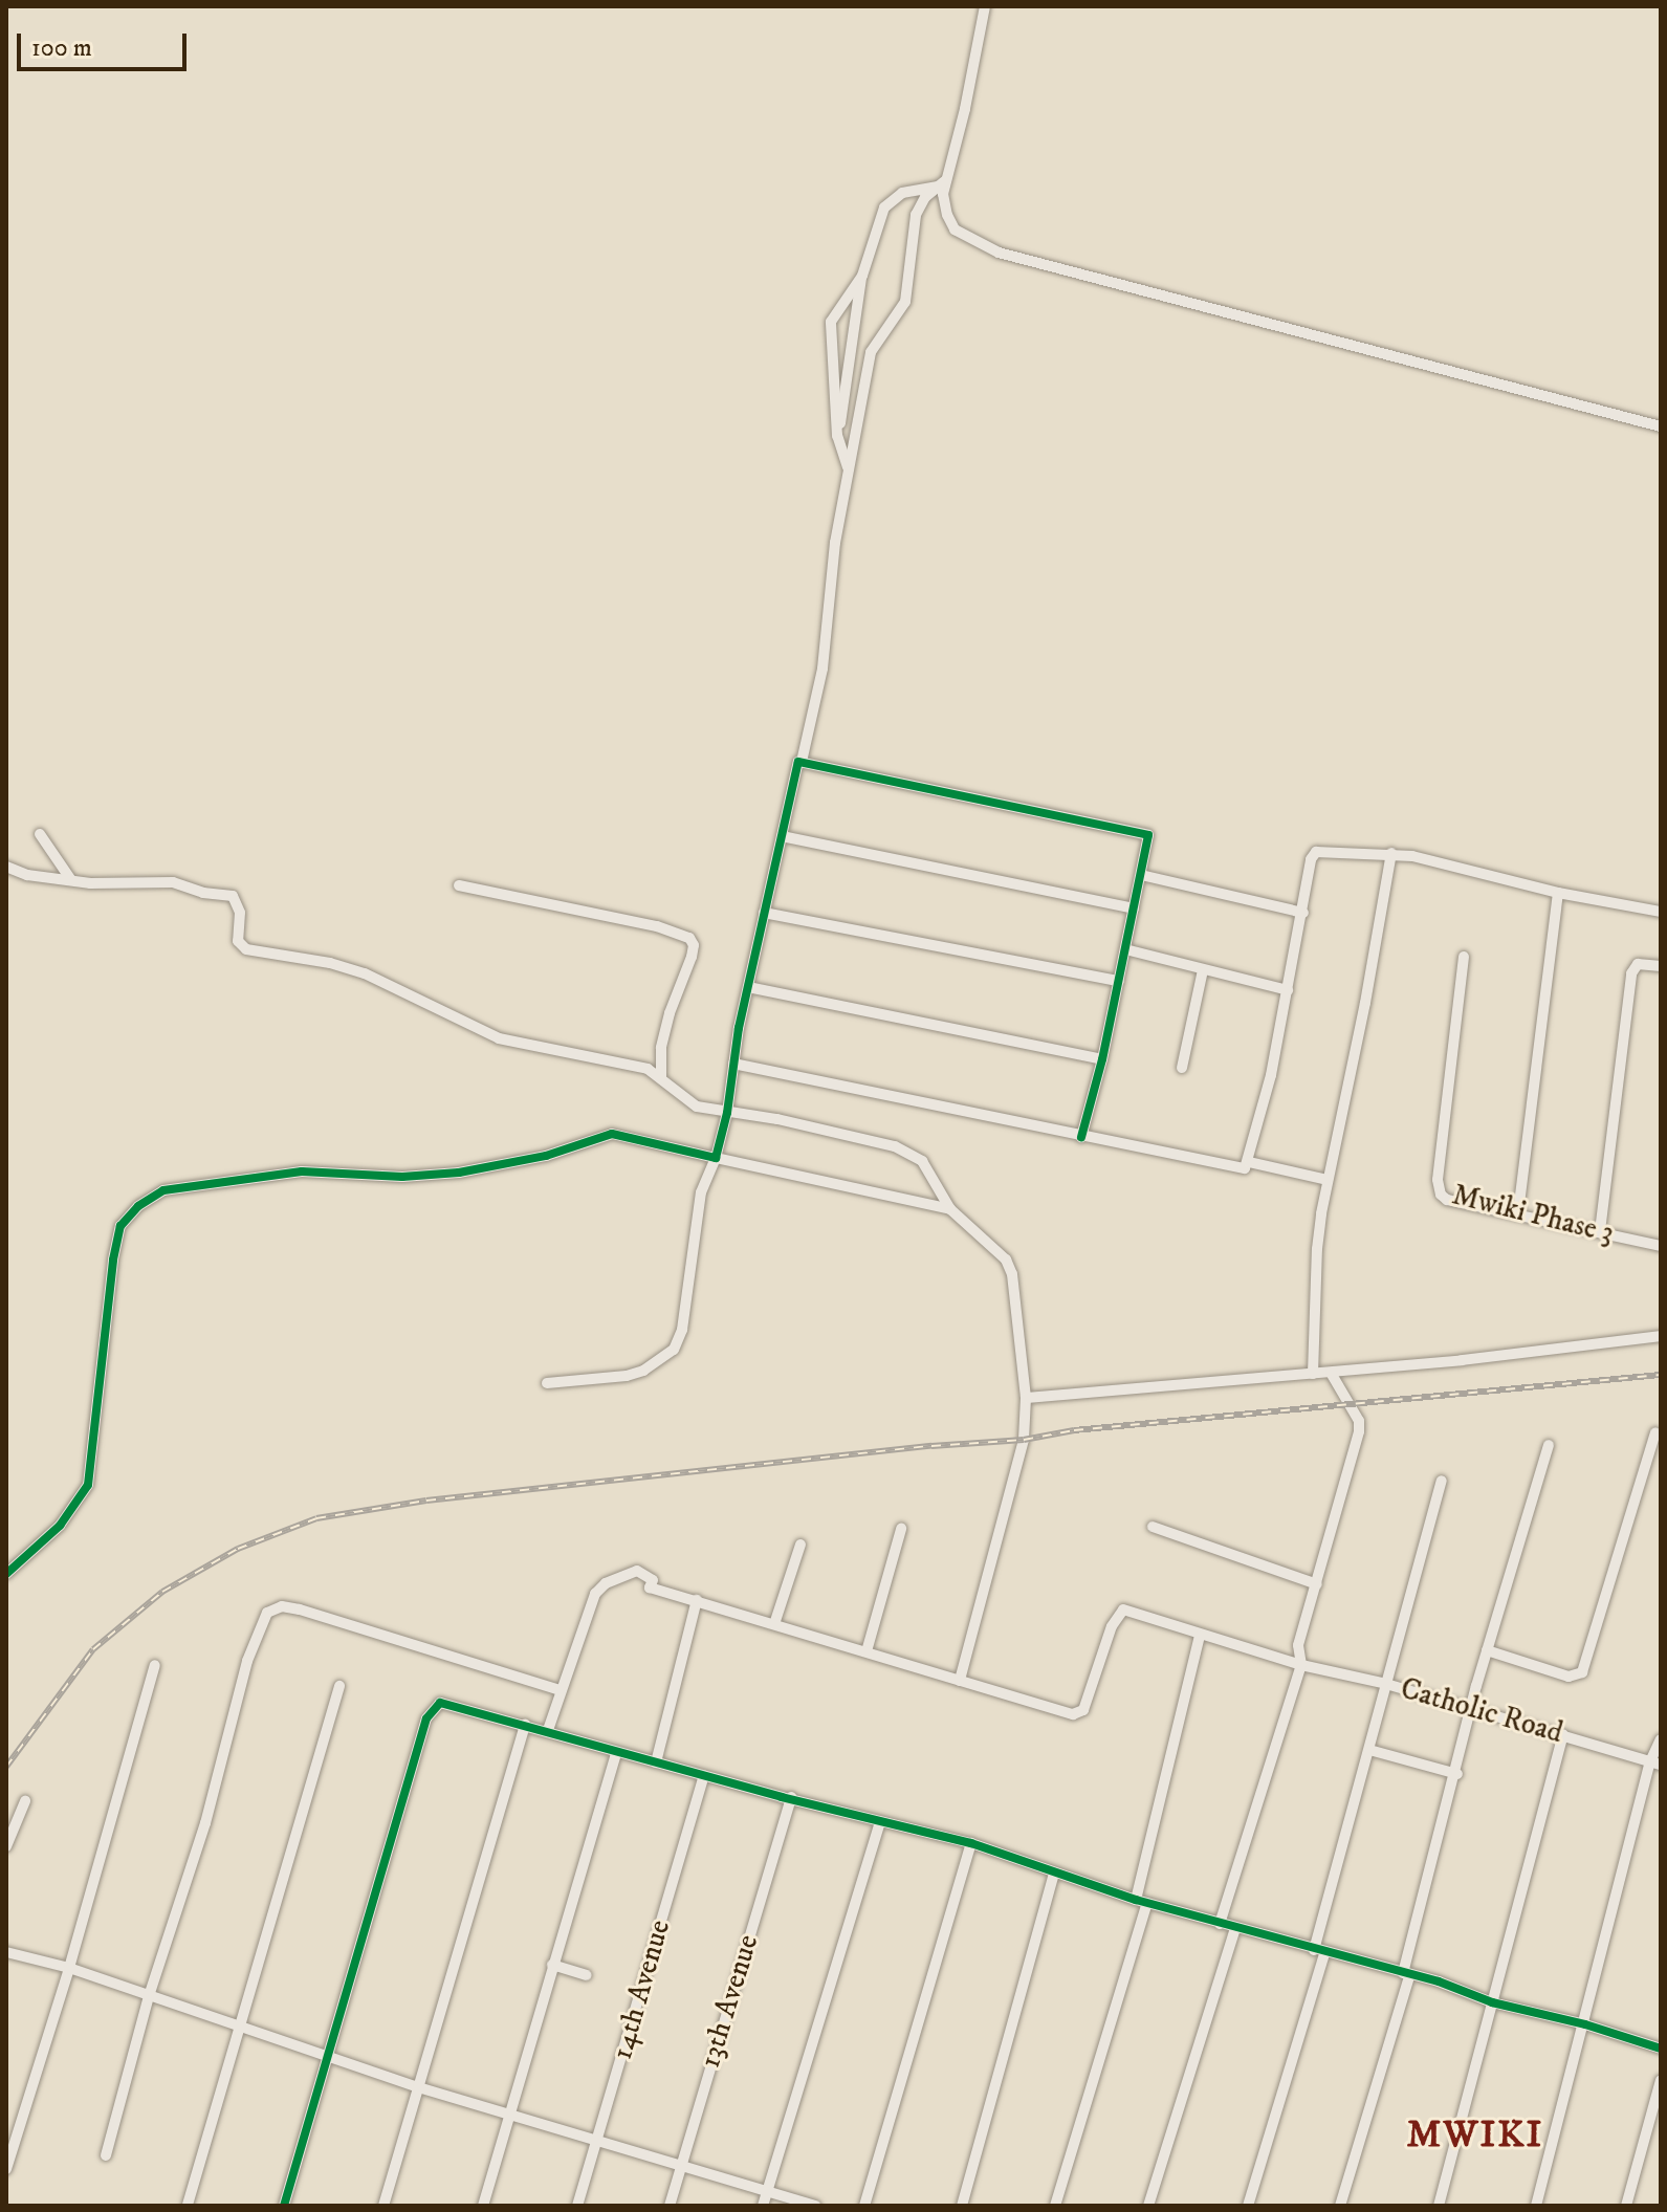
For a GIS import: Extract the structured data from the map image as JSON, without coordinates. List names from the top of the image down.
{
  "streets": {
    "street": [
      "Mwiki Phase 3",
      "Catholic Road",
      "14th Avenue",
      "13th Avenue"
    ]
  },
  "districts": ["MWIKI"],
  "scale_bar": "100 m"
}
